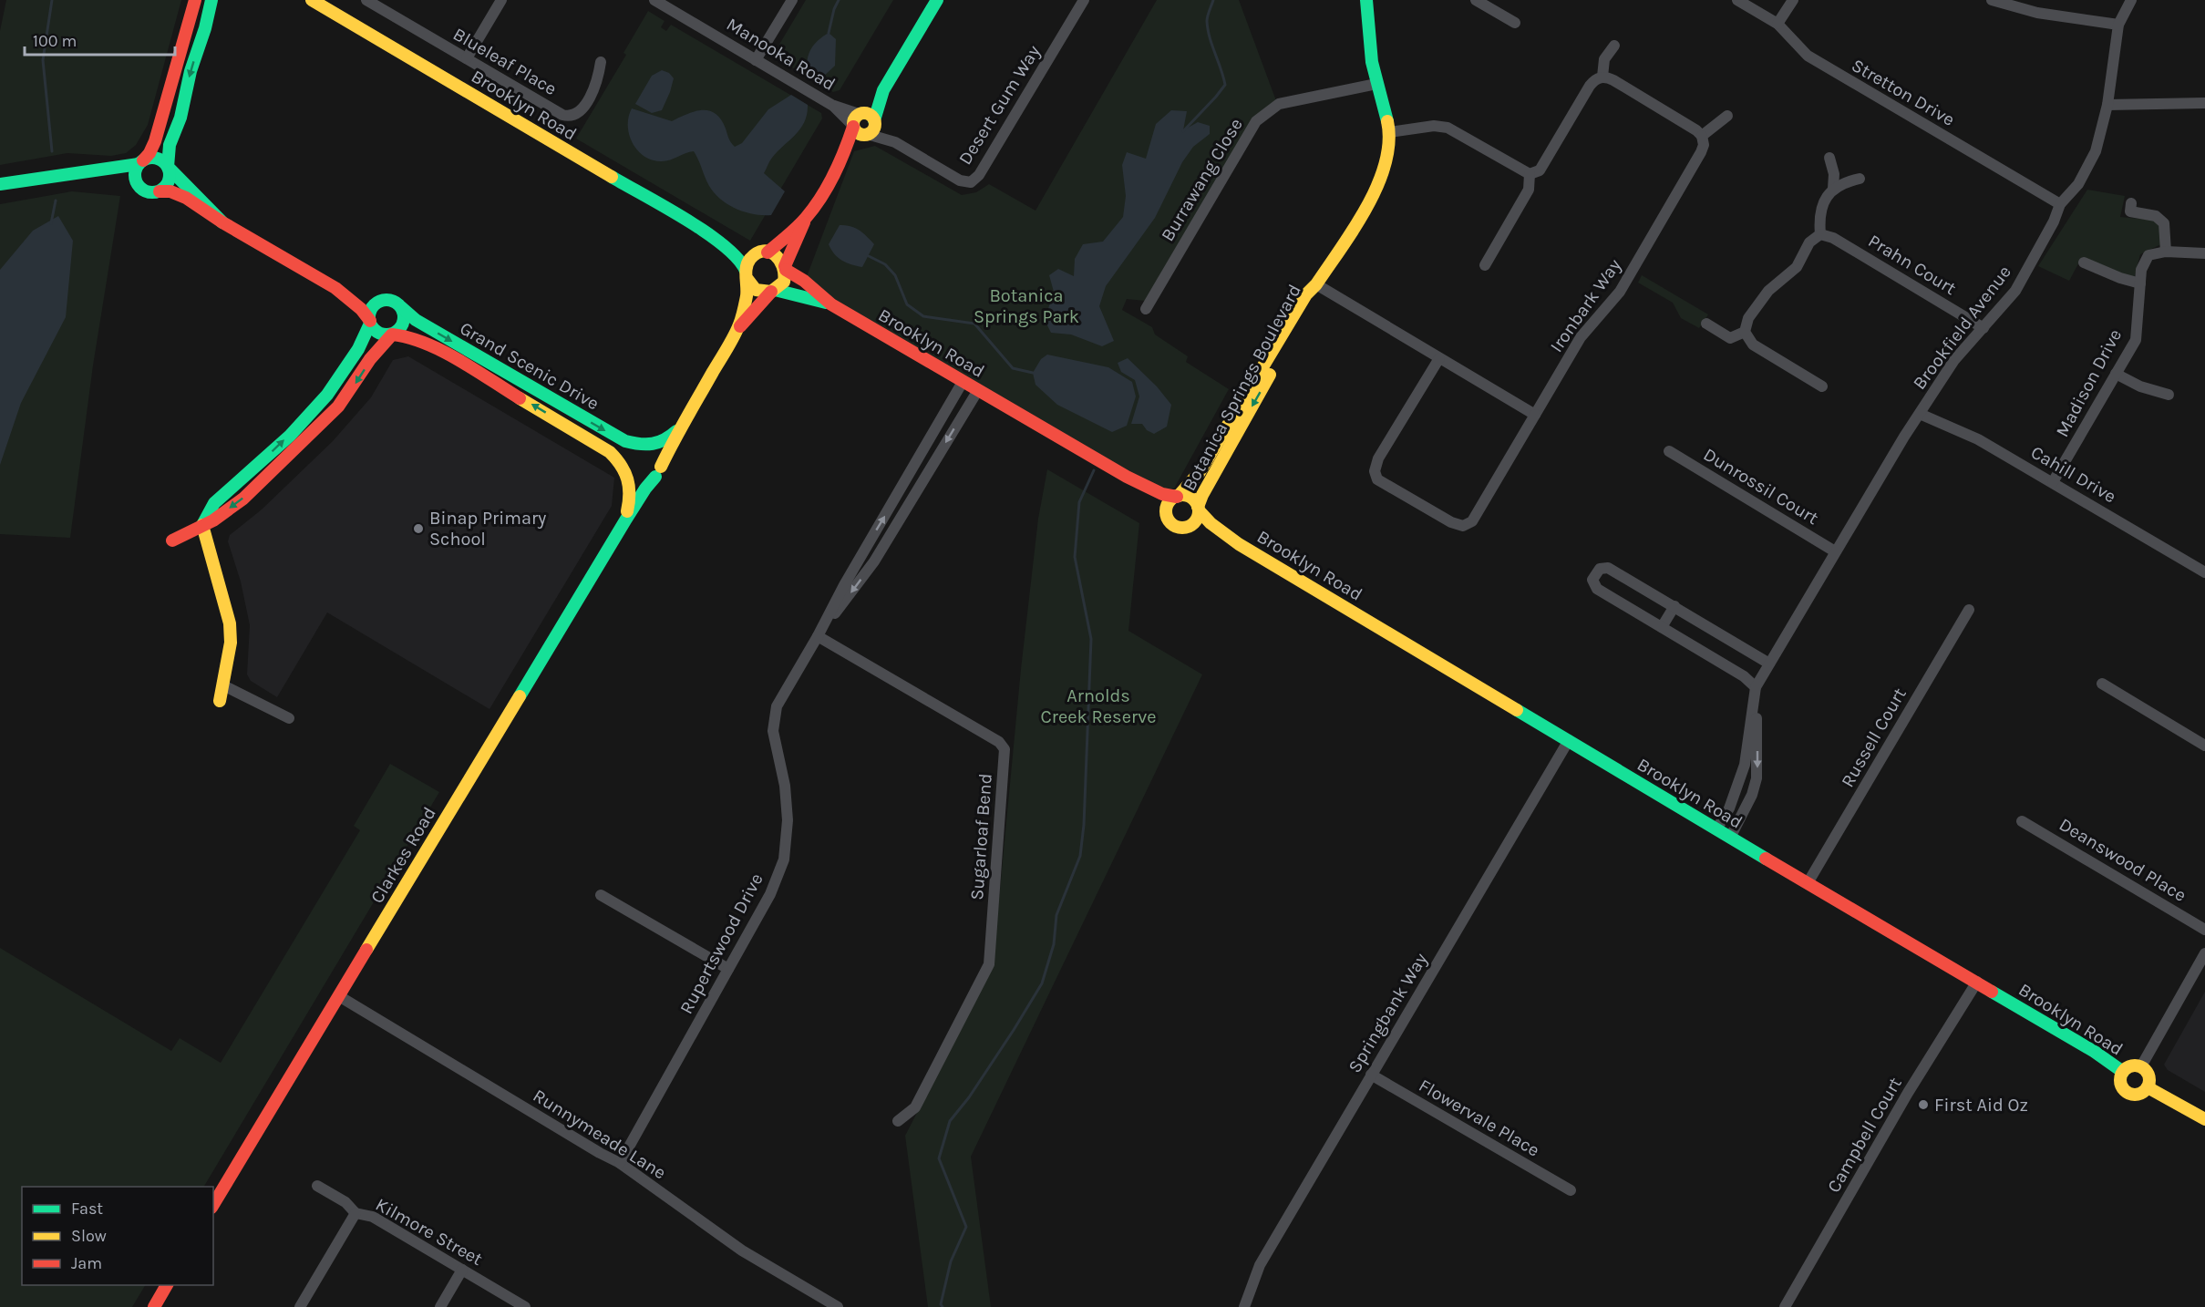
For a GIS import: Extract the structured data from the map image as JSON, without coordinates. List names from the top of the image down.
{
  "streets": {
    "street": [
      "Manooka Road",
      "Blueleaf Place",
      "Stretton Drive",
      "Brooklyn Road",
      "Desert Gum Way",
      "Burrawang Close",
      "Prahn Court",
      "Ironbark Way",
      "Brookfield Avenue",
      "Grand Scenic Drive",
      "Madison Drive",
      "Botanica Springs Boulevard",
      "Cahill Drive",
      "Dunrossil Court",
      "Russell Court",
      "Sugarloaf Bend",
      "Clarkes Road",
      "Deanswood Place",
      "Rupertswood Drive",
      "Springbank Way",
      "Flowervale Place",
      "Runnymeade Lane",
      "Campbell Court",
      "Kilmore Street"
    ]
  },
  "crossings": [
    ["Manooka Road", "Desert Gum Way"],
    ["Stretton Drive", "Brookfield Avenue"],
    ["Brooklyn Road", "Brookfield Avenue"],
    ["Brooklyn Road", "Botanica Springs Boulevard"],
    ["Brooklyn Road", "Russell Court"],
    ["Brooklyn Road", "Clarkes Road"],
    ["Brooklyn Road", "Rupertswood Drive"],
    ["Brooklyn Road", "Springbank Way"],
    ["Brooklyn Road", "Campbell Court"],
    ["Burrawang Close", "Botanica Springs Boulevard"],
    ["Prahn Court", "Brookfield Avenue"],
    ["Brookfield Avenue", "Cahill Drive"],
    ["Brookfield Avenue", "Dunrossil Court"],
    ["Grand Scenic Drive", "Clarkes Road"],
    ["Madison Drive", "Cahill Drive"],
    ["Sugarloaf Bend", "Rupertswood Drive"],
    ["Clarkes Road", "Runnymeade Lane"],
    ["Rupertswood Drive", "Runnymeade Lane"],
    ["Springbank Way", "Flowervale Place"]
  ],
  "parks": ["Botanica Springs Park", "Arnolds Creek Reserve"],
  "places": ["Binap Primary School", "First Aid Oz"],
  "legend": ["Fast", "Slow", "Jam"],
  "scale_bar": "100 m"
}
